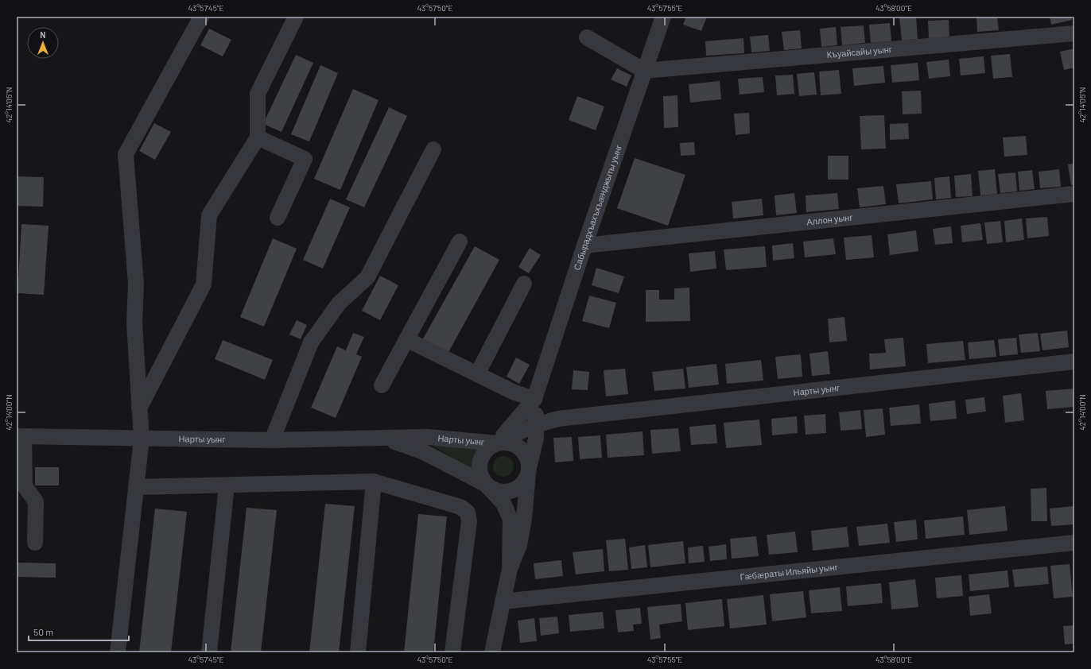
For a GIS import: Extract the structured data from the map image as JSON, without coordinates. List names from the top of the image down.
{
  "streets": {
    "street": [
      "Къуайсайы уынг",
      "Сабырадхъахъхъæнджыты уынг",
      "Аллон уынг",
      "Нарты уынг",
      "Гæбæраты Ильяйы уынг"
    ]
  },
  "crossings": [
    ["Къуайсайы уынг", "Сабырадхъахъхъæнджыты уынг"],
    ["Сабырадхъахъхъæнджыты уынг", "Аллон уынг"]
  ],
  "scale_bar": "50 m",
  "north": "top",
  "coordinates": [
    "43°57'45\"E",
    "43°57'50\"E",
    "43°57'55\"E",
    "43°58'00\"E",
    "42°14'05\"N",
    "42°14'00\"N"
  ]
}
